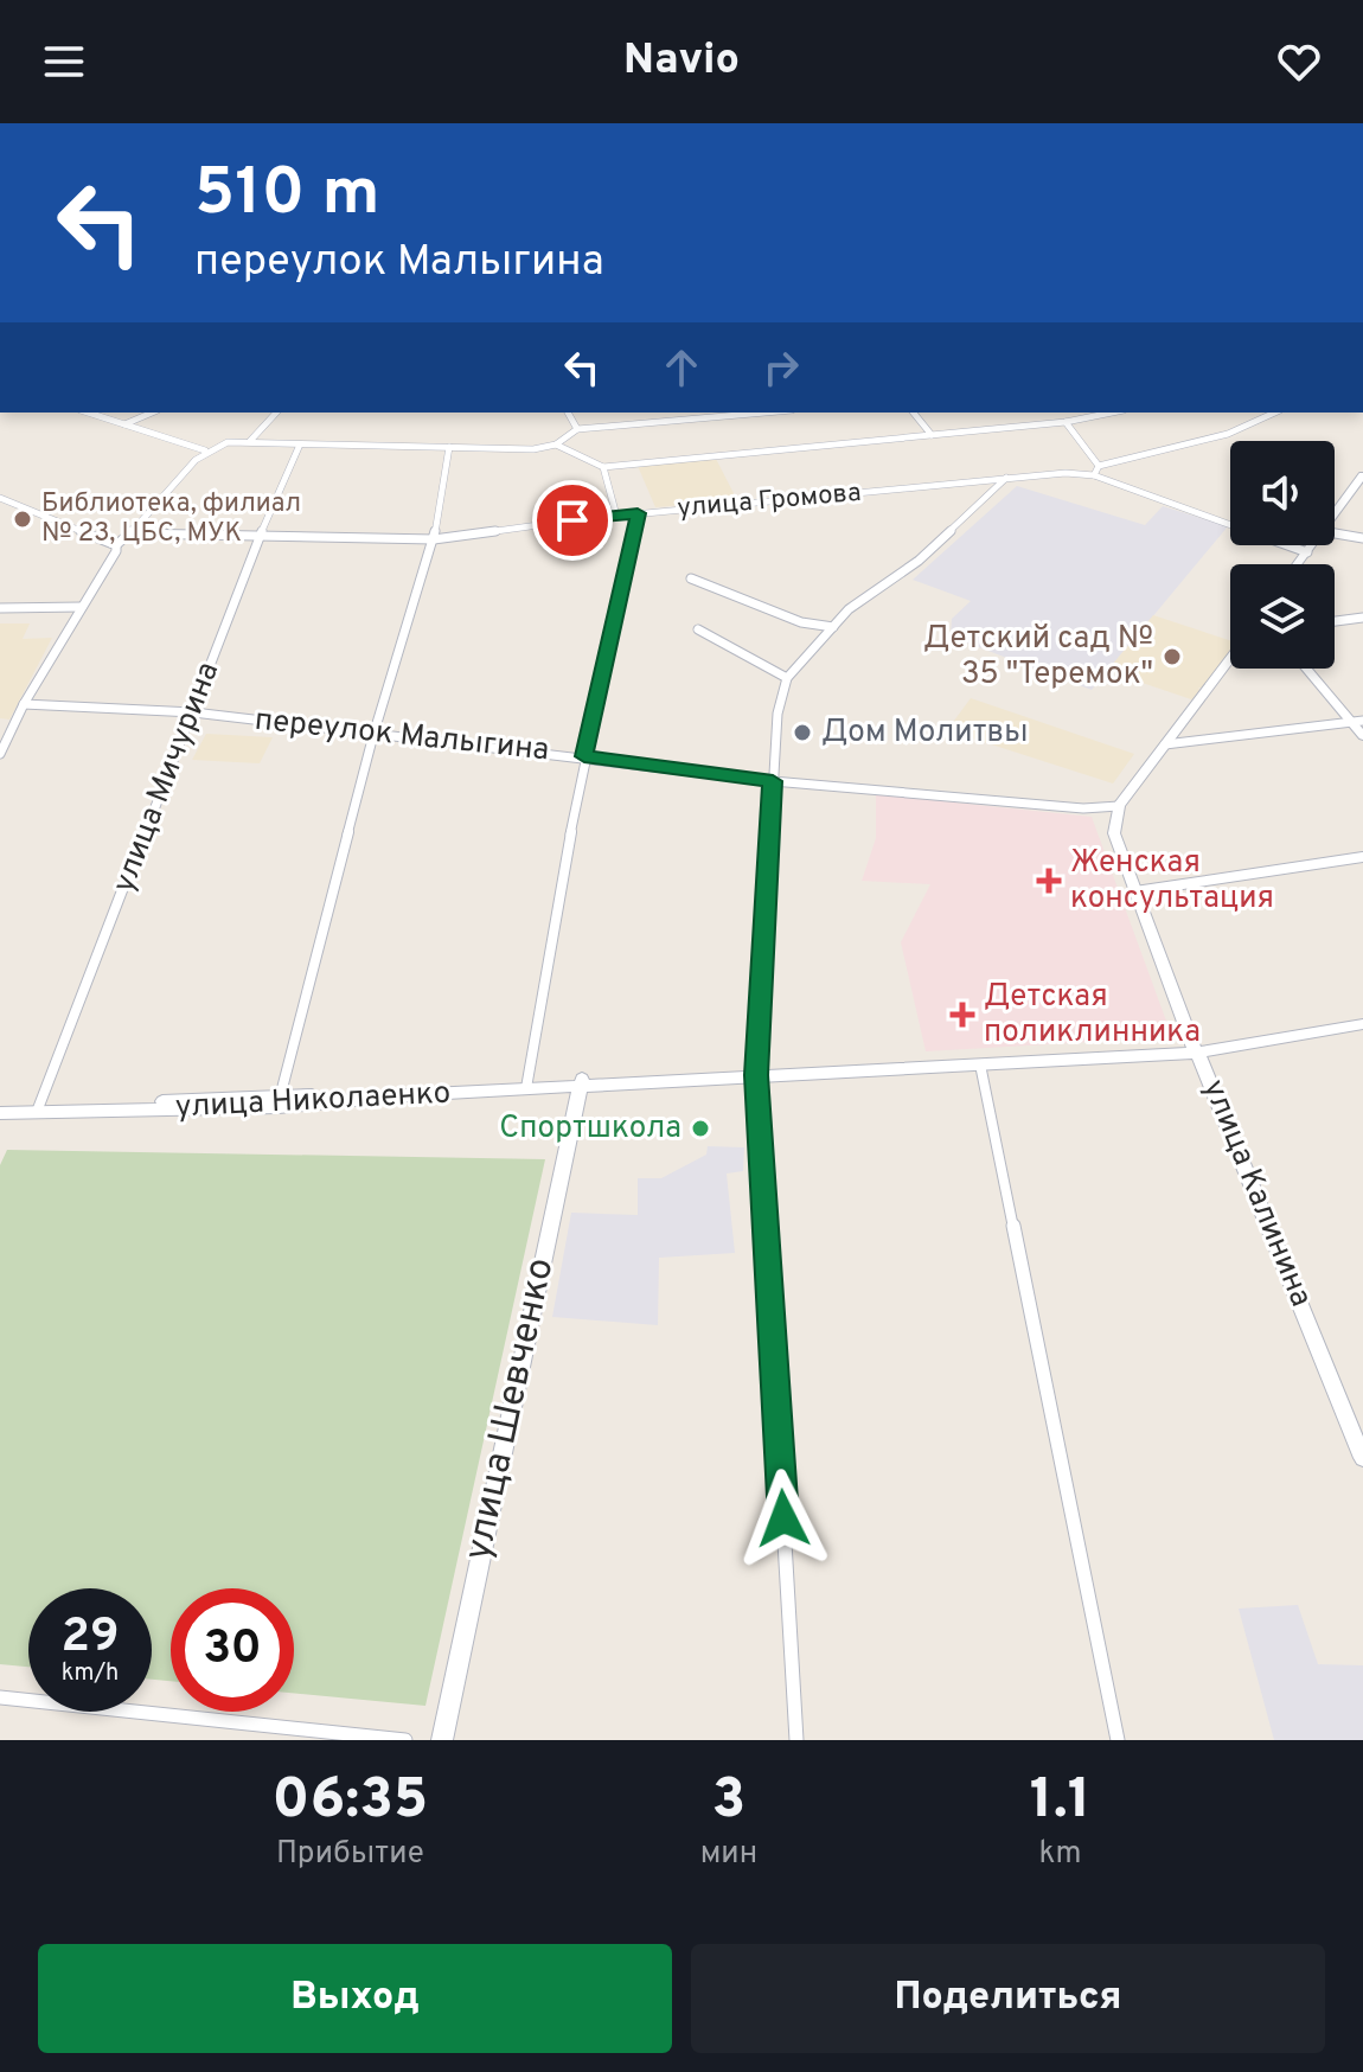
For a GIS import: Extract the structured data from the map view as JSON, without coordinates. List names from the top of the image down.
{
  "streets": {
    "main road": ["улица Николаенко", "улица Калинина", "улица Шевченко"],
    "street": ["улица Громова", "переулок Малыгина", "улица Мичурина"]
  },
  "crossings": [
    ["улица Громова", "улица Мичурина"],
    ["переулок Малыгина", "улица Мичурина"],
    ["улица Мичурина", "улица Николаенко"],
    ["улица Николаенко", "улица Калинина"],
    ["улица Николаенко", "улица Шевченко"]
  ],
  "places": {
    "other": [
      "Библиотека, филиал № 23, ЦБС, МУК",
      "Детский сад № 35 \"Теремок\"",
      "Дом Молитвы",
      "Спортшкола"
    ],
    "health": ["Женская консультация", "Детская поликлинника"]
  },
  "page": {
    "header": "Navio",
    "turn": ["510 m", "переулок Малыгина"],
    "speed": "29 km/h",
    "limit": "30",
    "eta": [
      "06:35",
      "Прибытие",
      "3",
      "мин",
      "1.1",
      "km"
    ],
    "buttons": ["Выход", "Поделиться"]
  }
}
